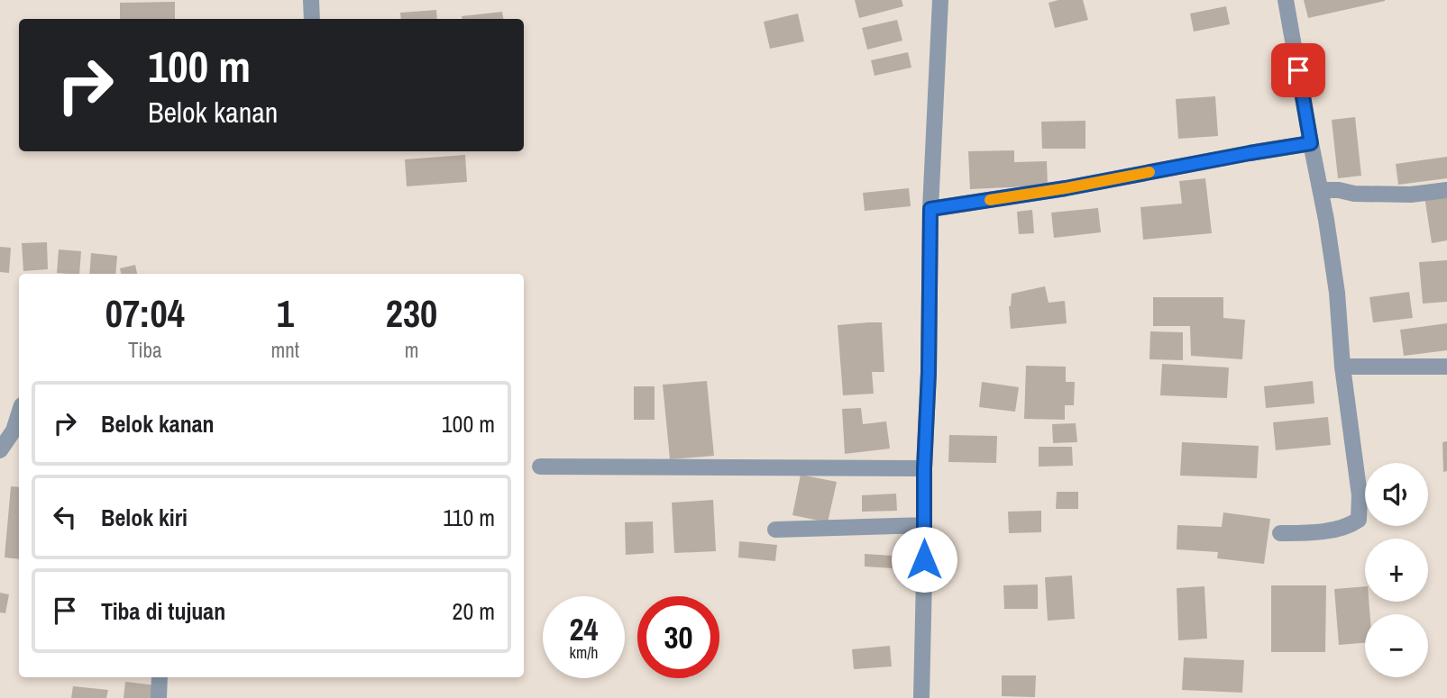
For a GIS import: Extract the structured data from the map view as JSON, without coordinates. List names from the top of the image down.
{
  "page": {
    "turn": ["100 m", "Belok kanan"],
    "eta": [
      "07:04",
      "Tiba",
      "1",
      "mnt",
      "230",
      "m"
    ],
    "list": [
      {
        "name": "Belok kanan",
        "value": "100 m"
      },
      {
        "name": "Belok kiri",
        "value": "110 m"
      },
      {
        "name": "Tiba di tujuan",
        "value": "20 m"
      }
    ],
    "map_buttons": ["+", "−"],
    "speed": "24 km/h",
    "limit": "30"
  }
}
